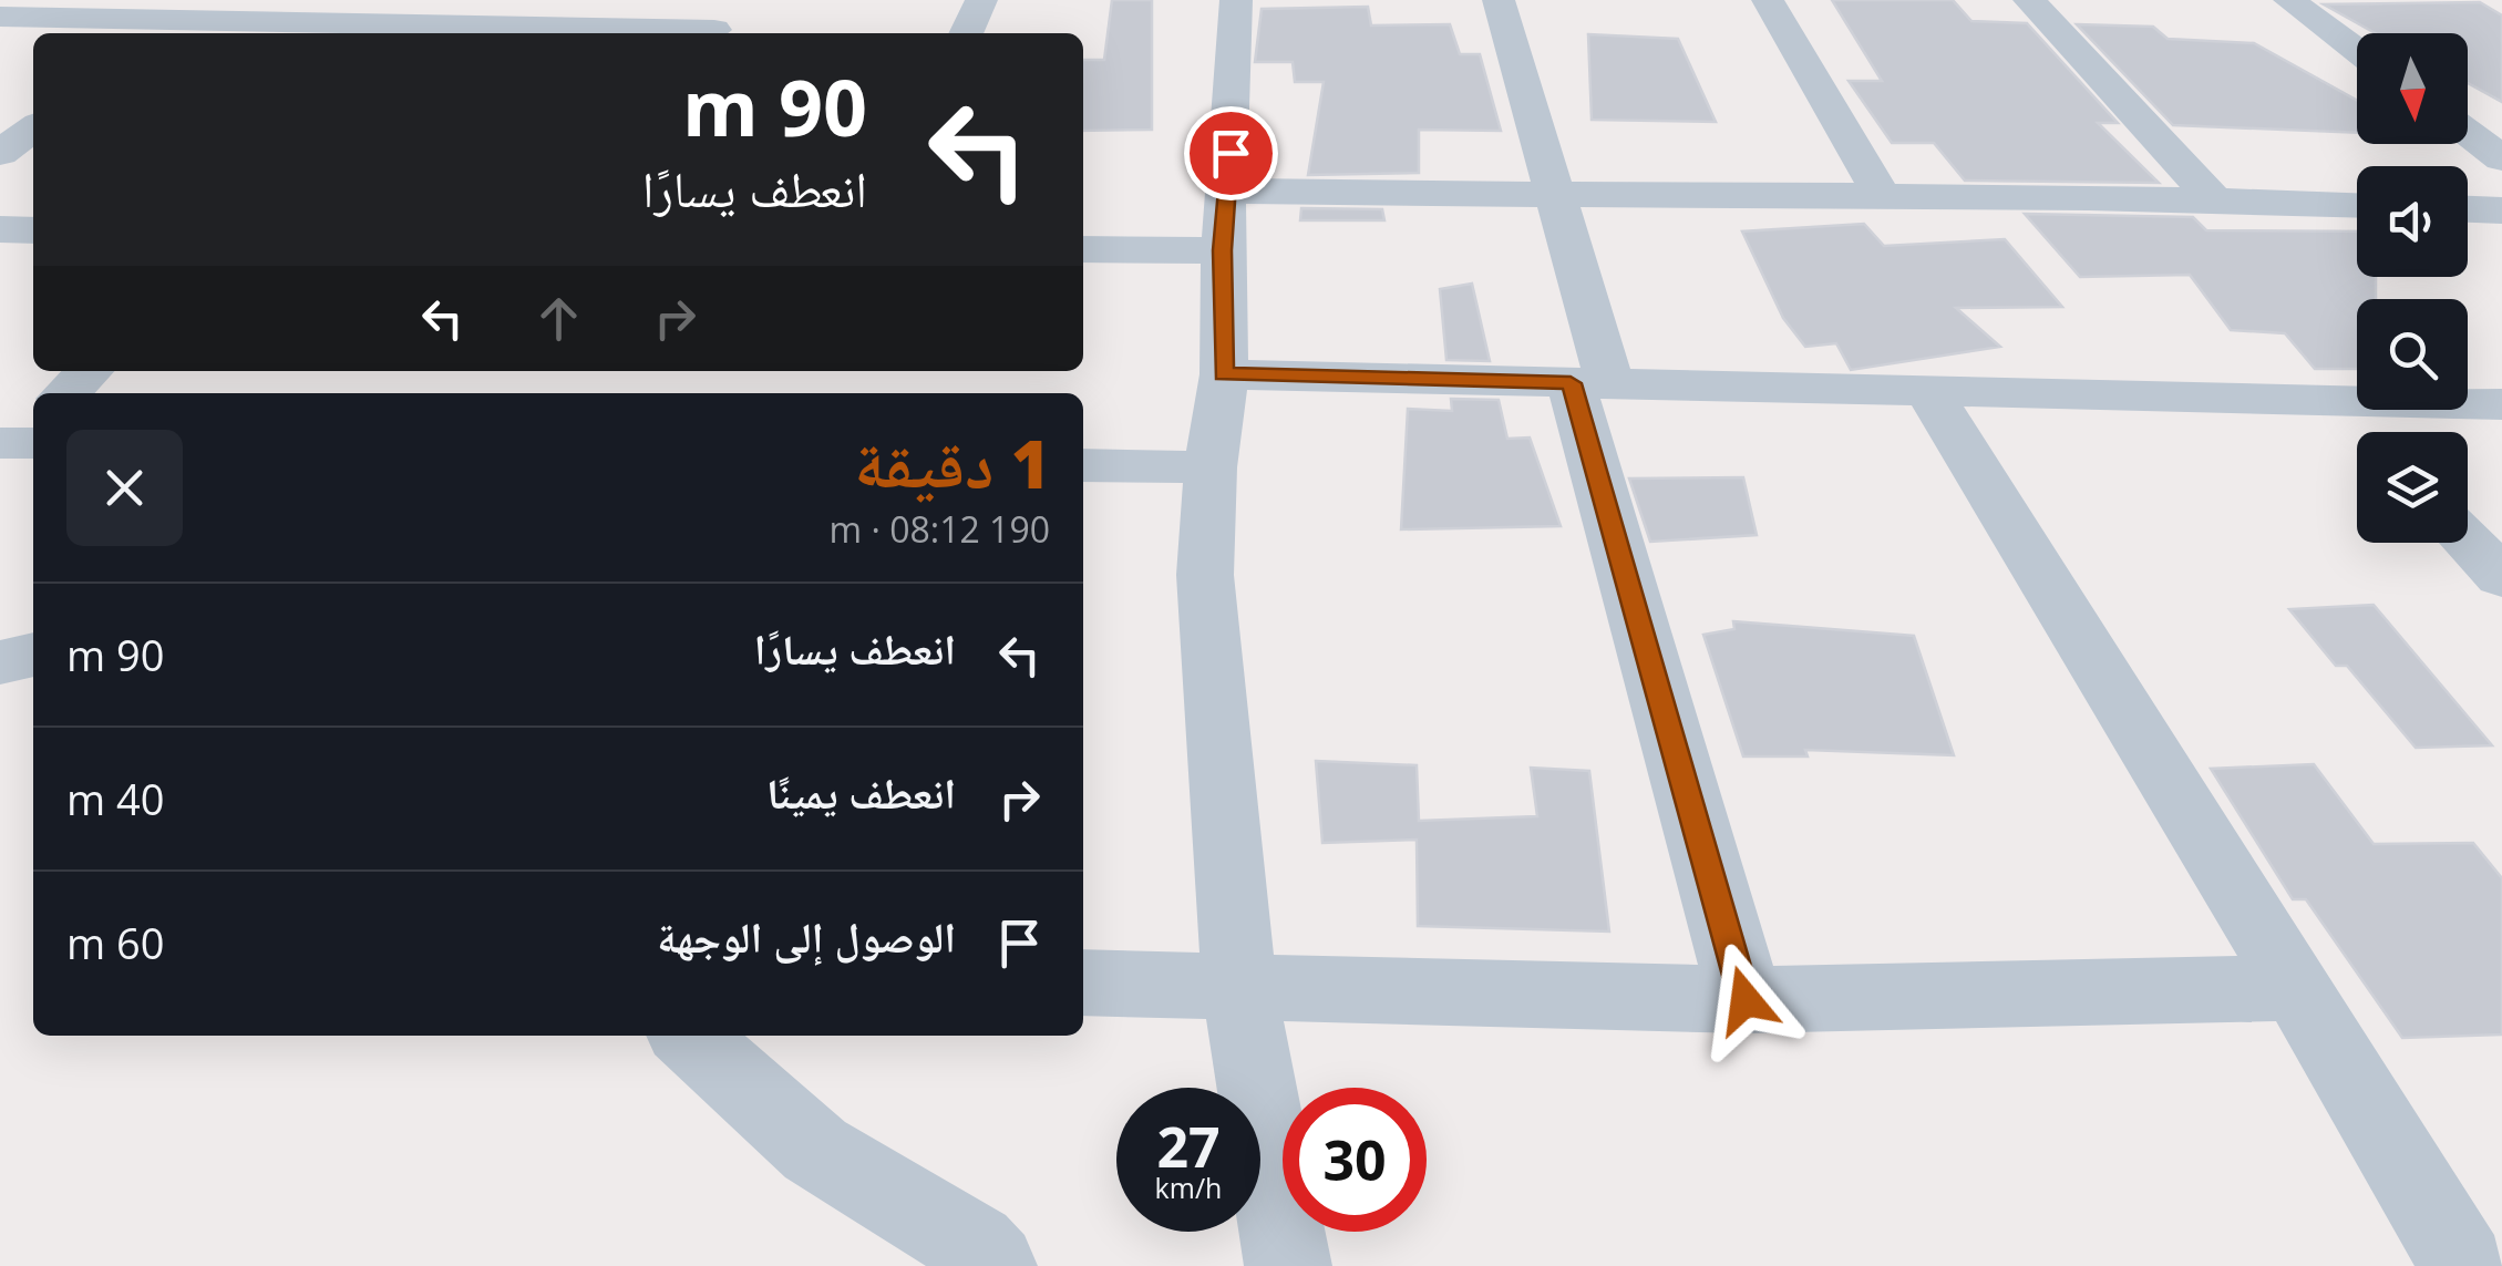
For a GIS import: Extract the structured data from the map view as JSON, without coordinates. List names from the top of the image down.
{
  "north": "bottom",
  "page": {
    "turn": ["90 m", "انعطف يسارًا"],
    "heading": ["1 دقيقة", "190 m · 08:12"],
    "list": [
      {
        "name": "انعطف يسارًا",
        "value": "90 m"
      },
      {
        "name": "انعطف يمينًا",
        "value": "40 m"
      },
      {
        "name": "الوصول إلى الوجهة",
        "value": "60 m"
      }
    ],
    "speed": "27 km/h",
    "limit": "30"
  }
}
